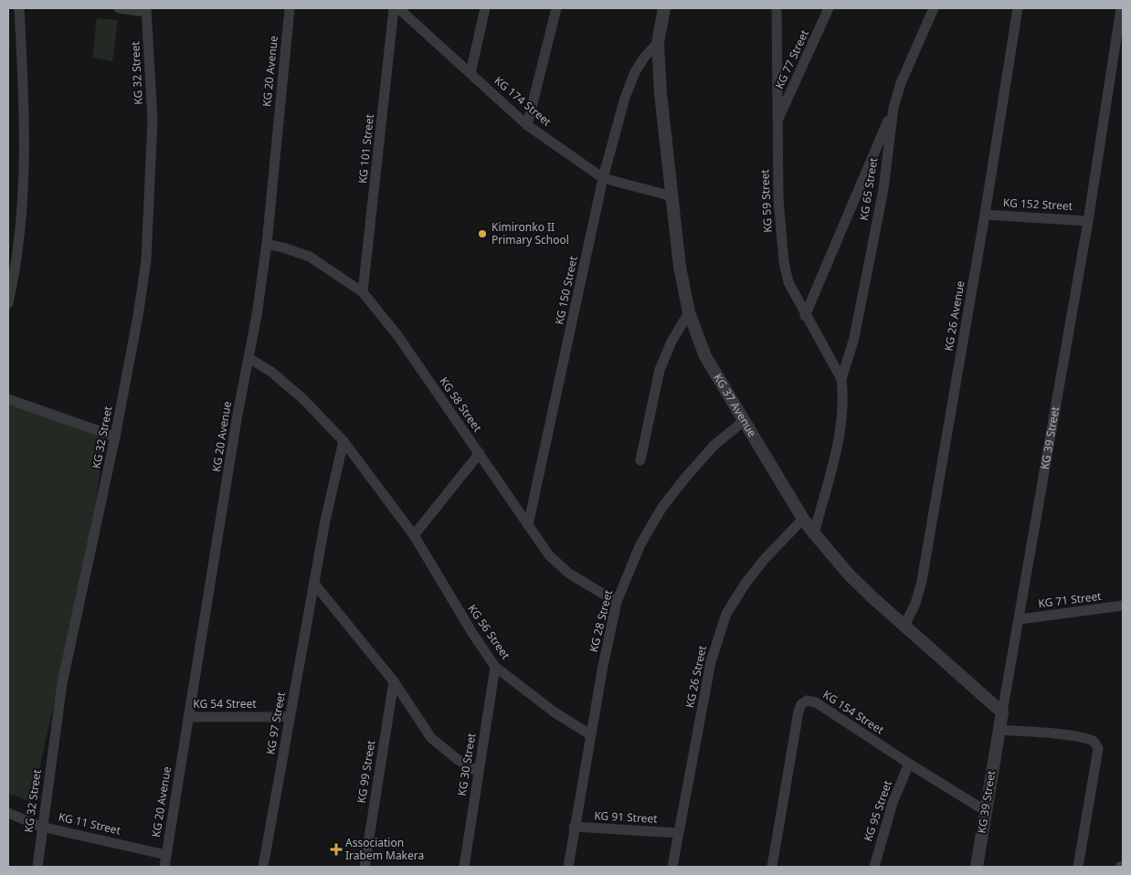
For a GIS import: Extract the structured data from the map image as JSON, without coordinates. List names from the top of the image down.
{
  "streets": {
    "street": [
      "KG 77 Street",
      "KG 20 Avenue",
      "KG 32 Street",
      "KG 174 Street",
      "KG 101 Street",
      "KG 65 Street",
      "KG 59 Street",
      "KG 152 Street",
      "KG 150 Street",
      "KG 26 Avenue",
      "KG 58 Street",
      "KG 37 Avenue",
      "KG 39 Street",
      "KG 71 Street",
      "KG 28 Street",
      "KG 56 Street",
      "KG 26 Street",
      "KG 54 Street",
      "KG 154 Street",
      "KG 97 Street",
      "KG 30 Street",
      "KG 99 Street",
      "KG 95 Street",
      "KG 91 Street",
      "KG 11 Street"
    ]
  },
  "crossings": [
    ["KG 77 Street", "KG 59 Street"],
    ["KG 20 Avenue", "KG 58 Street"],
    ["KG 20 Avenue", "KG 56 Street"],
    ["KG 20 Avenue", "KG 54 Street"],
    ["KG 20 Avenue", "KG 11 Street"],
    ["KG 32 Street", "KG 11 Street"],
    ["KG 174 Street", "KG 150 Street"],
    ["KG 174 Street", "KG 37 Avenue"],
    ["KG 101 Street", "KG 58 Street"],
    ["KG 65 Street", "KG 59 Street"],
    ["KG 152 Street", "KG 26 Avenue"],
    ["KG 152 Street", "KG 39 Street"],
    ["KG 150 Street", "KG 58 Street"],
    ["KG 150 Street", "KG 37 Avenue"],
    ["KG 26 Avenue", "KG 37 Avenue"],
    ["KG 58 Street", "KG 28 Street"],
    ["KG 37 Avenue", "KG 39 Street"],
    ["KG 37 Avenue", "KG 28 Street"],
    ["KG 37 Avenue", "KG 26 Street"],
    ["KG 39 Street", "KG 71 Street"],
    ["KG 39 Street", "KG 154 Street"],
    ["KG 28 Street", "KG 56 Street"],
    ["KG 28 Street", "KG 91 Street"],
    ["KG 56 Street", "KG 97 Street"],
    ["KG 56 Street", "KG 30 Street"],
    ["KG 26 Street", "KG 91 Street"],
    ["KG 54 Street", "KG 97 Street"],
    ["KG 154 Street", "KG 95 Street"]
  ],
  "places": {
    "other": ["Kimironko II Primary School"],
    "health": ["Association Irabem Makera"]
  }
}
